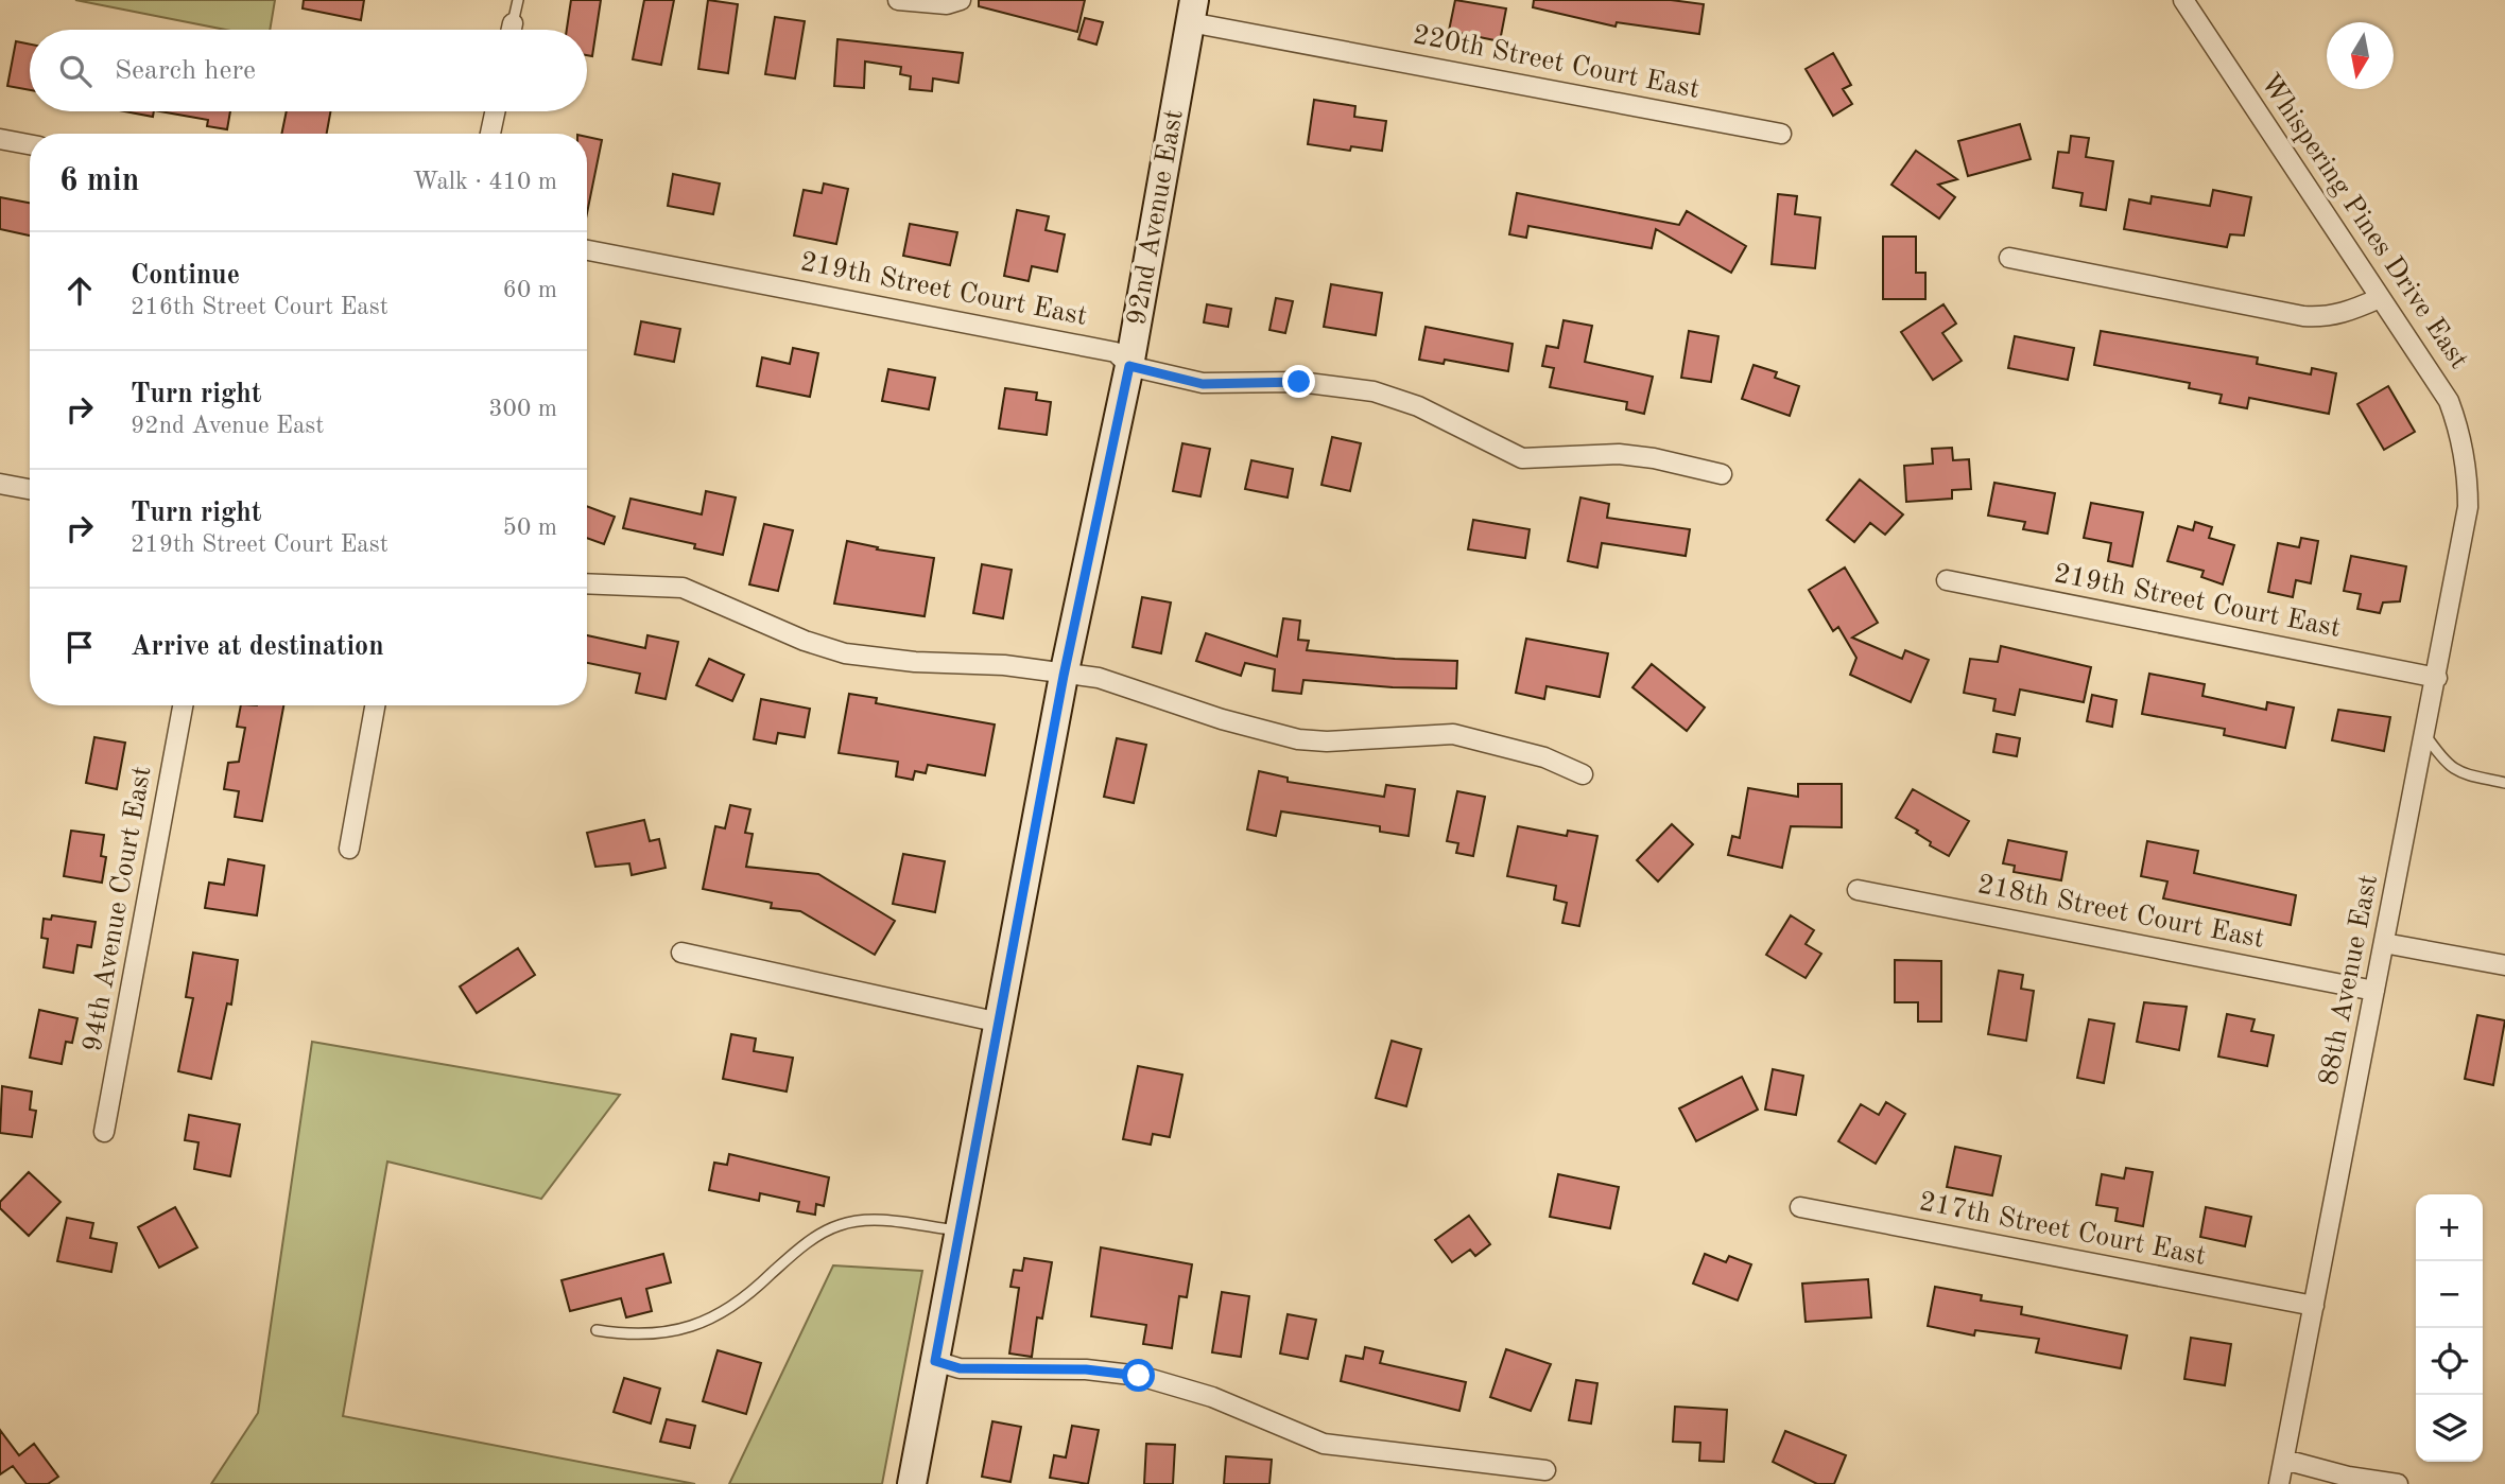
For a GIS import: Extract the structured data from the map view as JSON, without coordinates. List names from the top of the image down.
{
  "streets": {
    "street": [
      "220th Street Court East",
      "92nd Avenue East",
      "Whispering Pines Drive East",
      "219th Street Court East",
      "94th Avenue Court East",
      "218th Street Court East",
      "88th Avenue East",
      "217th Street Court East"
    ]
  },
  "crossings": [
    ["220th Street Court East", "92nd Avenue East"],
    ["92nd Avenue East", "219th Street Court East"],
    ["Whispering Pines Drive East", "88th Avenue East"],
    ["219th Street Court East", "88th Avenue East"],
    ["218th Street Court East", "88th Avenue East"],
    ["88th Avenue East", "217th Street Court East"]
  ],
  "north": "bottom",
  "page": {
    "search": "Search here",
    "heading": ["6 min", "Walk · 410 m"],
    "list": [
      ["Continue", "216th Street Court East", "60 m"],
      ["Turn right", "92nd Avenue East", "300 m"],
      ["Turn right", "219th Street Court East", "50 m"],
      "Arrive at destination"
    ],
    "map_buttons": ["+", "−"]
  }
}
